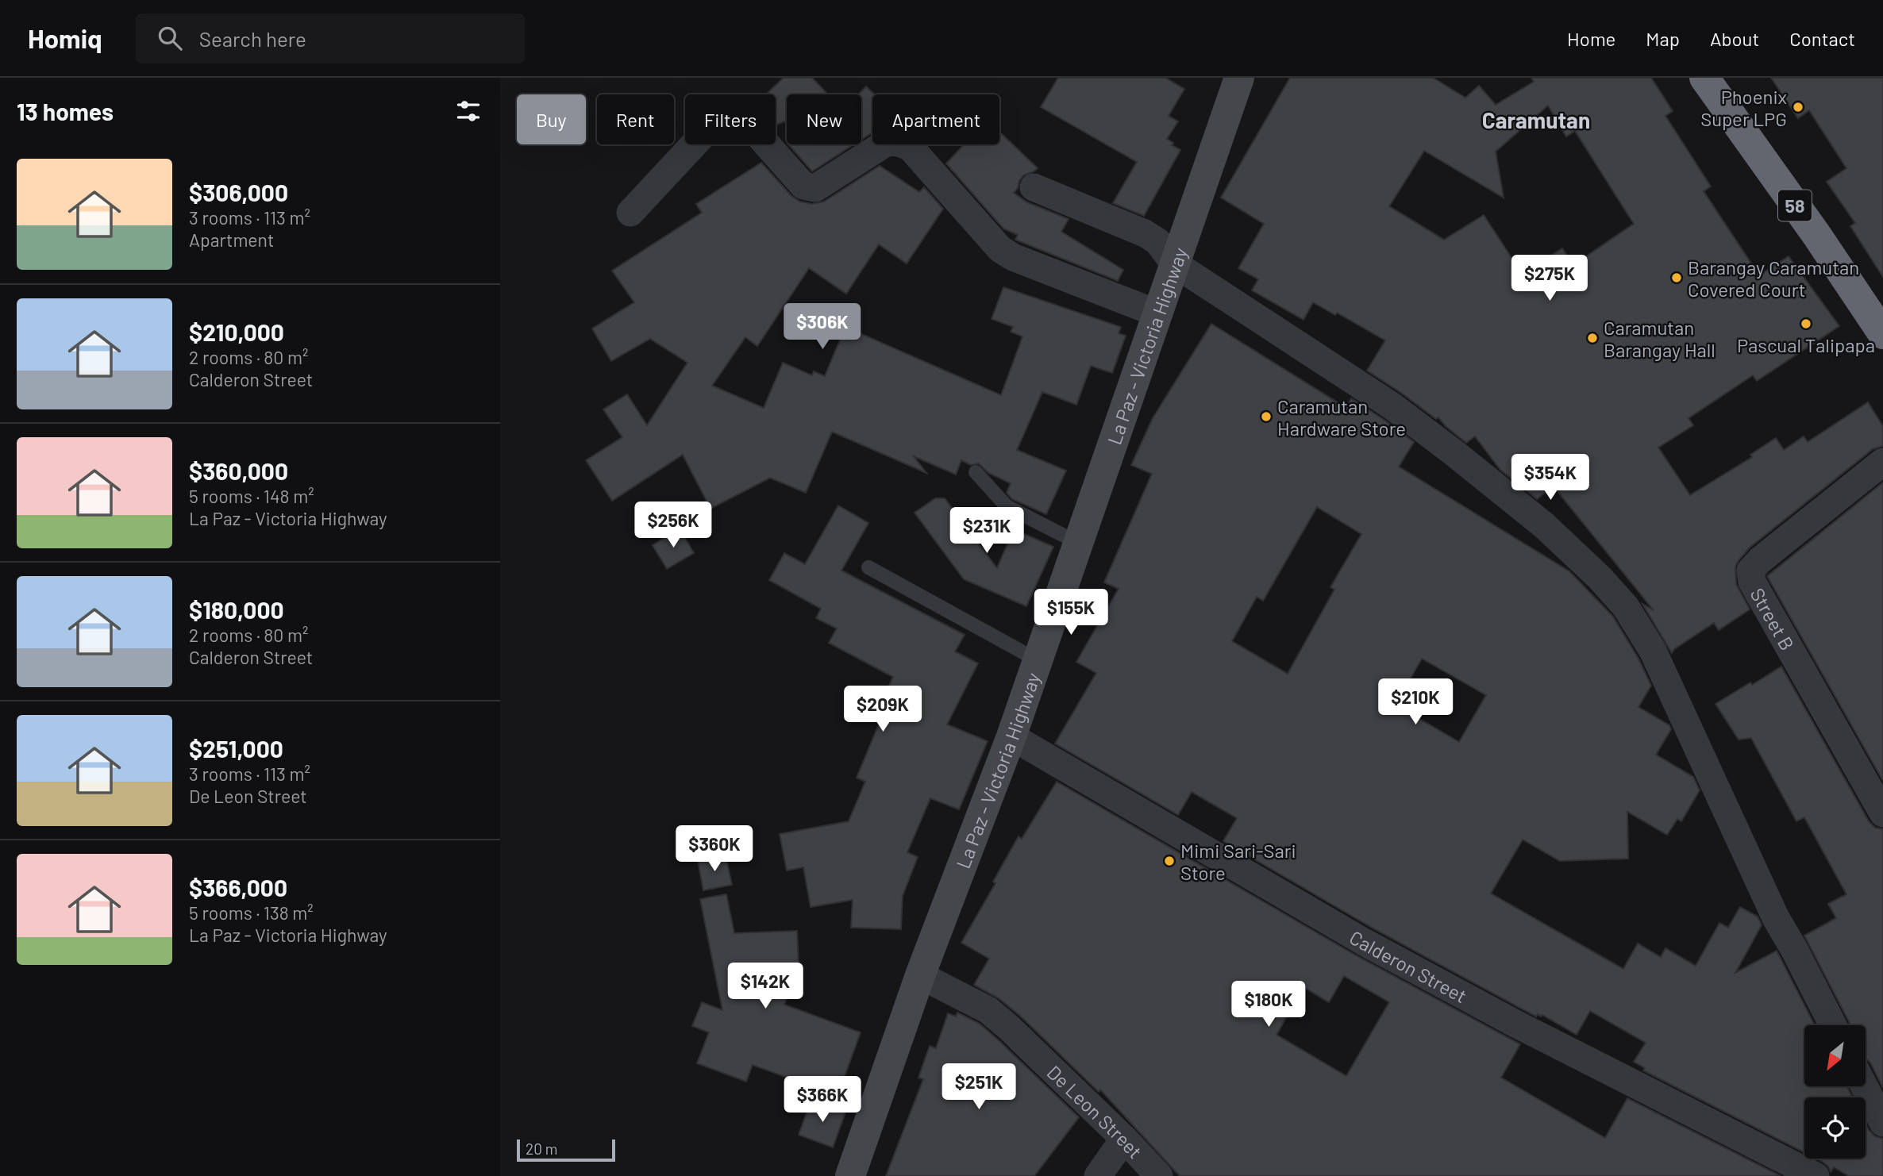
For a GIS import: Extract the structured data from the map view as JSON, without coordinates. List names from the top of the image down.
{
  "streets": {
    "highway": ["58"],
    "main road": ["La Paz - Victoria Highway"],
    "street": ["Street B", "Calderon Street", "De Leon Street"]
  },
  "crossings": [
    ["La Paz - Victoria Highway", "Calderon Street"],
    ["La Paz - Victoria Highway", "De Leon Street"]
  ],
  "districts": ["Caramutan"],
  "places": [
    "Phoenix Super LPG",
    "Barangay Caramutan Covered Court",
    "Pascual Talipapa",
    "Caramutan Barangay Hall",
    "Caramutan Hardware Store",
    "Mimi Sari-Sari Store"
  ],
  "scale_bar": "20 m",
  "north": "bottom left",
  "page": {
    "header": "Homiq",
    "search": "Search here",
    "nav": [
      "Home",
      "Map",
      "About",
      "Contact"
    ],
    "heading": "13 homes",
    "chip": [
      "Buy",
      "Rent",
      "Filters",
      "New",
      "Apartment"
    ],
    "list": [
      {
        "name": "$306,000",
        "note": "3 rooms · 113 m² · Apartment"
      },
      {
        "name": "$210,000",
        "note": "2 rooms · 80 m² · Calderon Street"
      },
      {
        "name": "$360,000",
        "note": "5 rooms · 148 m² · La Paz - Victoria Highway"
      },
      {
        "name": "$180,000",
        "note": "2 rooms · 80 m² · Calderon Street"
      },
      {
        "name": "$251,000",
        "note": "3 rooms · 113 m² · De Leon Street"
      },
      {
        "name": "$366,000",
        "note": "5 rooms · 138 m² · La Paz - Victoria Highway"
      }
    ],
    "price": [
      "$275K",
      "$306K",
      "$354K",
      "$256K",
      "$231K",
      "$155K",
      "$210K",
      "$209K",
      "$360K",
      "$142K",
      "$180K",
      "$251K",
      "$366K"
    ],
    "scale": "20 m"
  }
}
